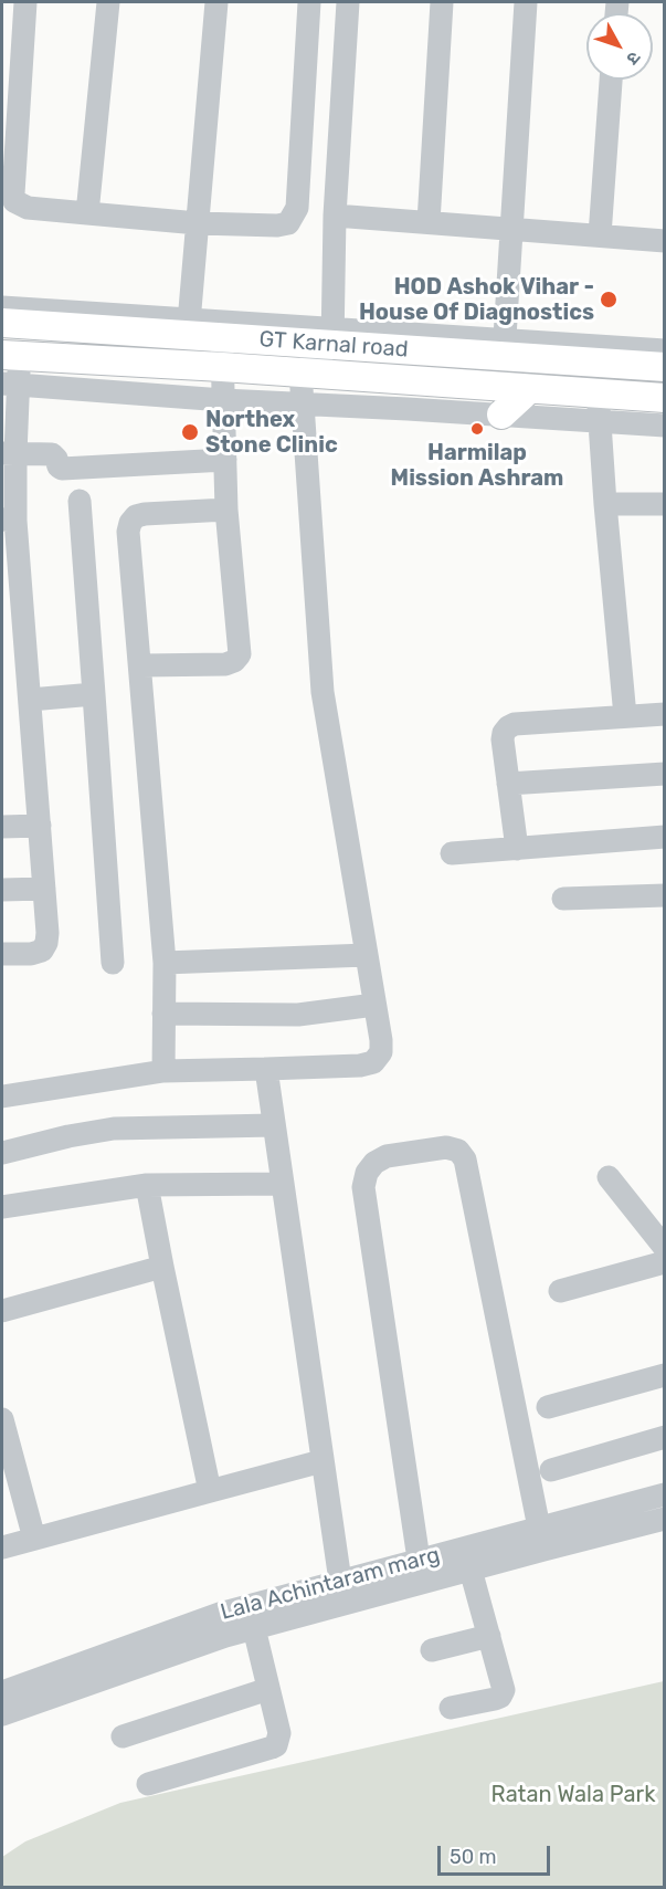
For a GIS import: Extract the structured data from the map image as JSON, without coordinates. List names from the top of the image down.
{
  "streets": {
    "main road": ["GT Karnal road"],
    "street": ["Lala Achintaram marg"]
  },
  "parks": ["Ratan Wala Park"],
  "places": ["HOD Ashok Vihar - House Of Diagnostics", "Harmilap Mission Ashram", "Northex Stone Clinic"],
  "scale_bar": "50 m",
  "north": "bottom right"
}
